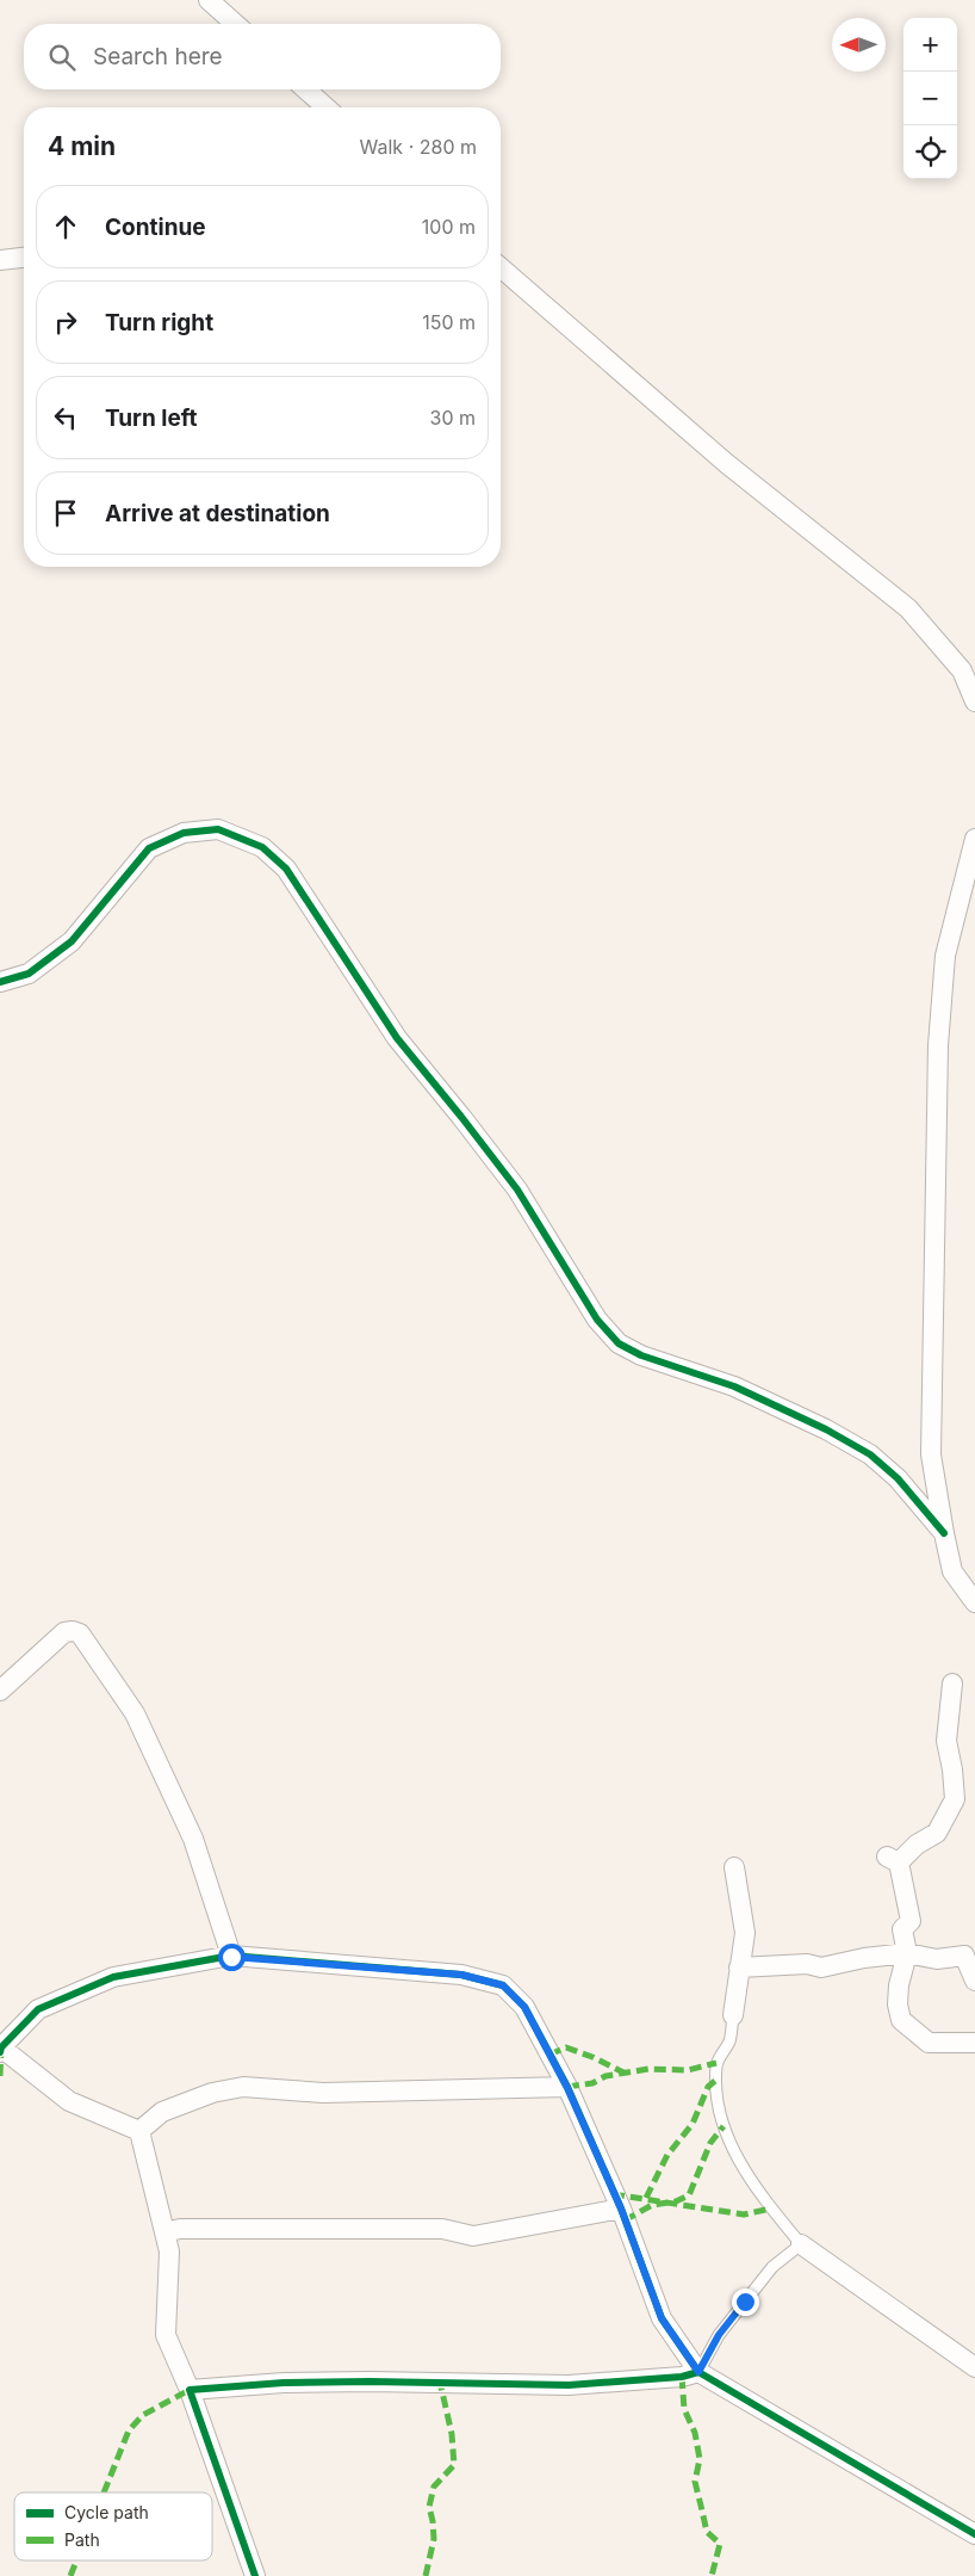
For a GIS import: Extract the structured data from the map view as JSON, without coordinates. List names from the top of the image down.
{
  "legend": ["Cycle path", "Path"],
  "north": "left",
  "page": {
    "map_buttons": ["+", "−"],
    "search": "Search here",
    "heading": ["4 min", "Walk · 280 m"],
    "list": [
      ["Continue", "100 m"],
      ["Turn right", "150 m"],
      ["Turn left", "30 m"],
      "Arrive at destination"
    ]
  }
}
